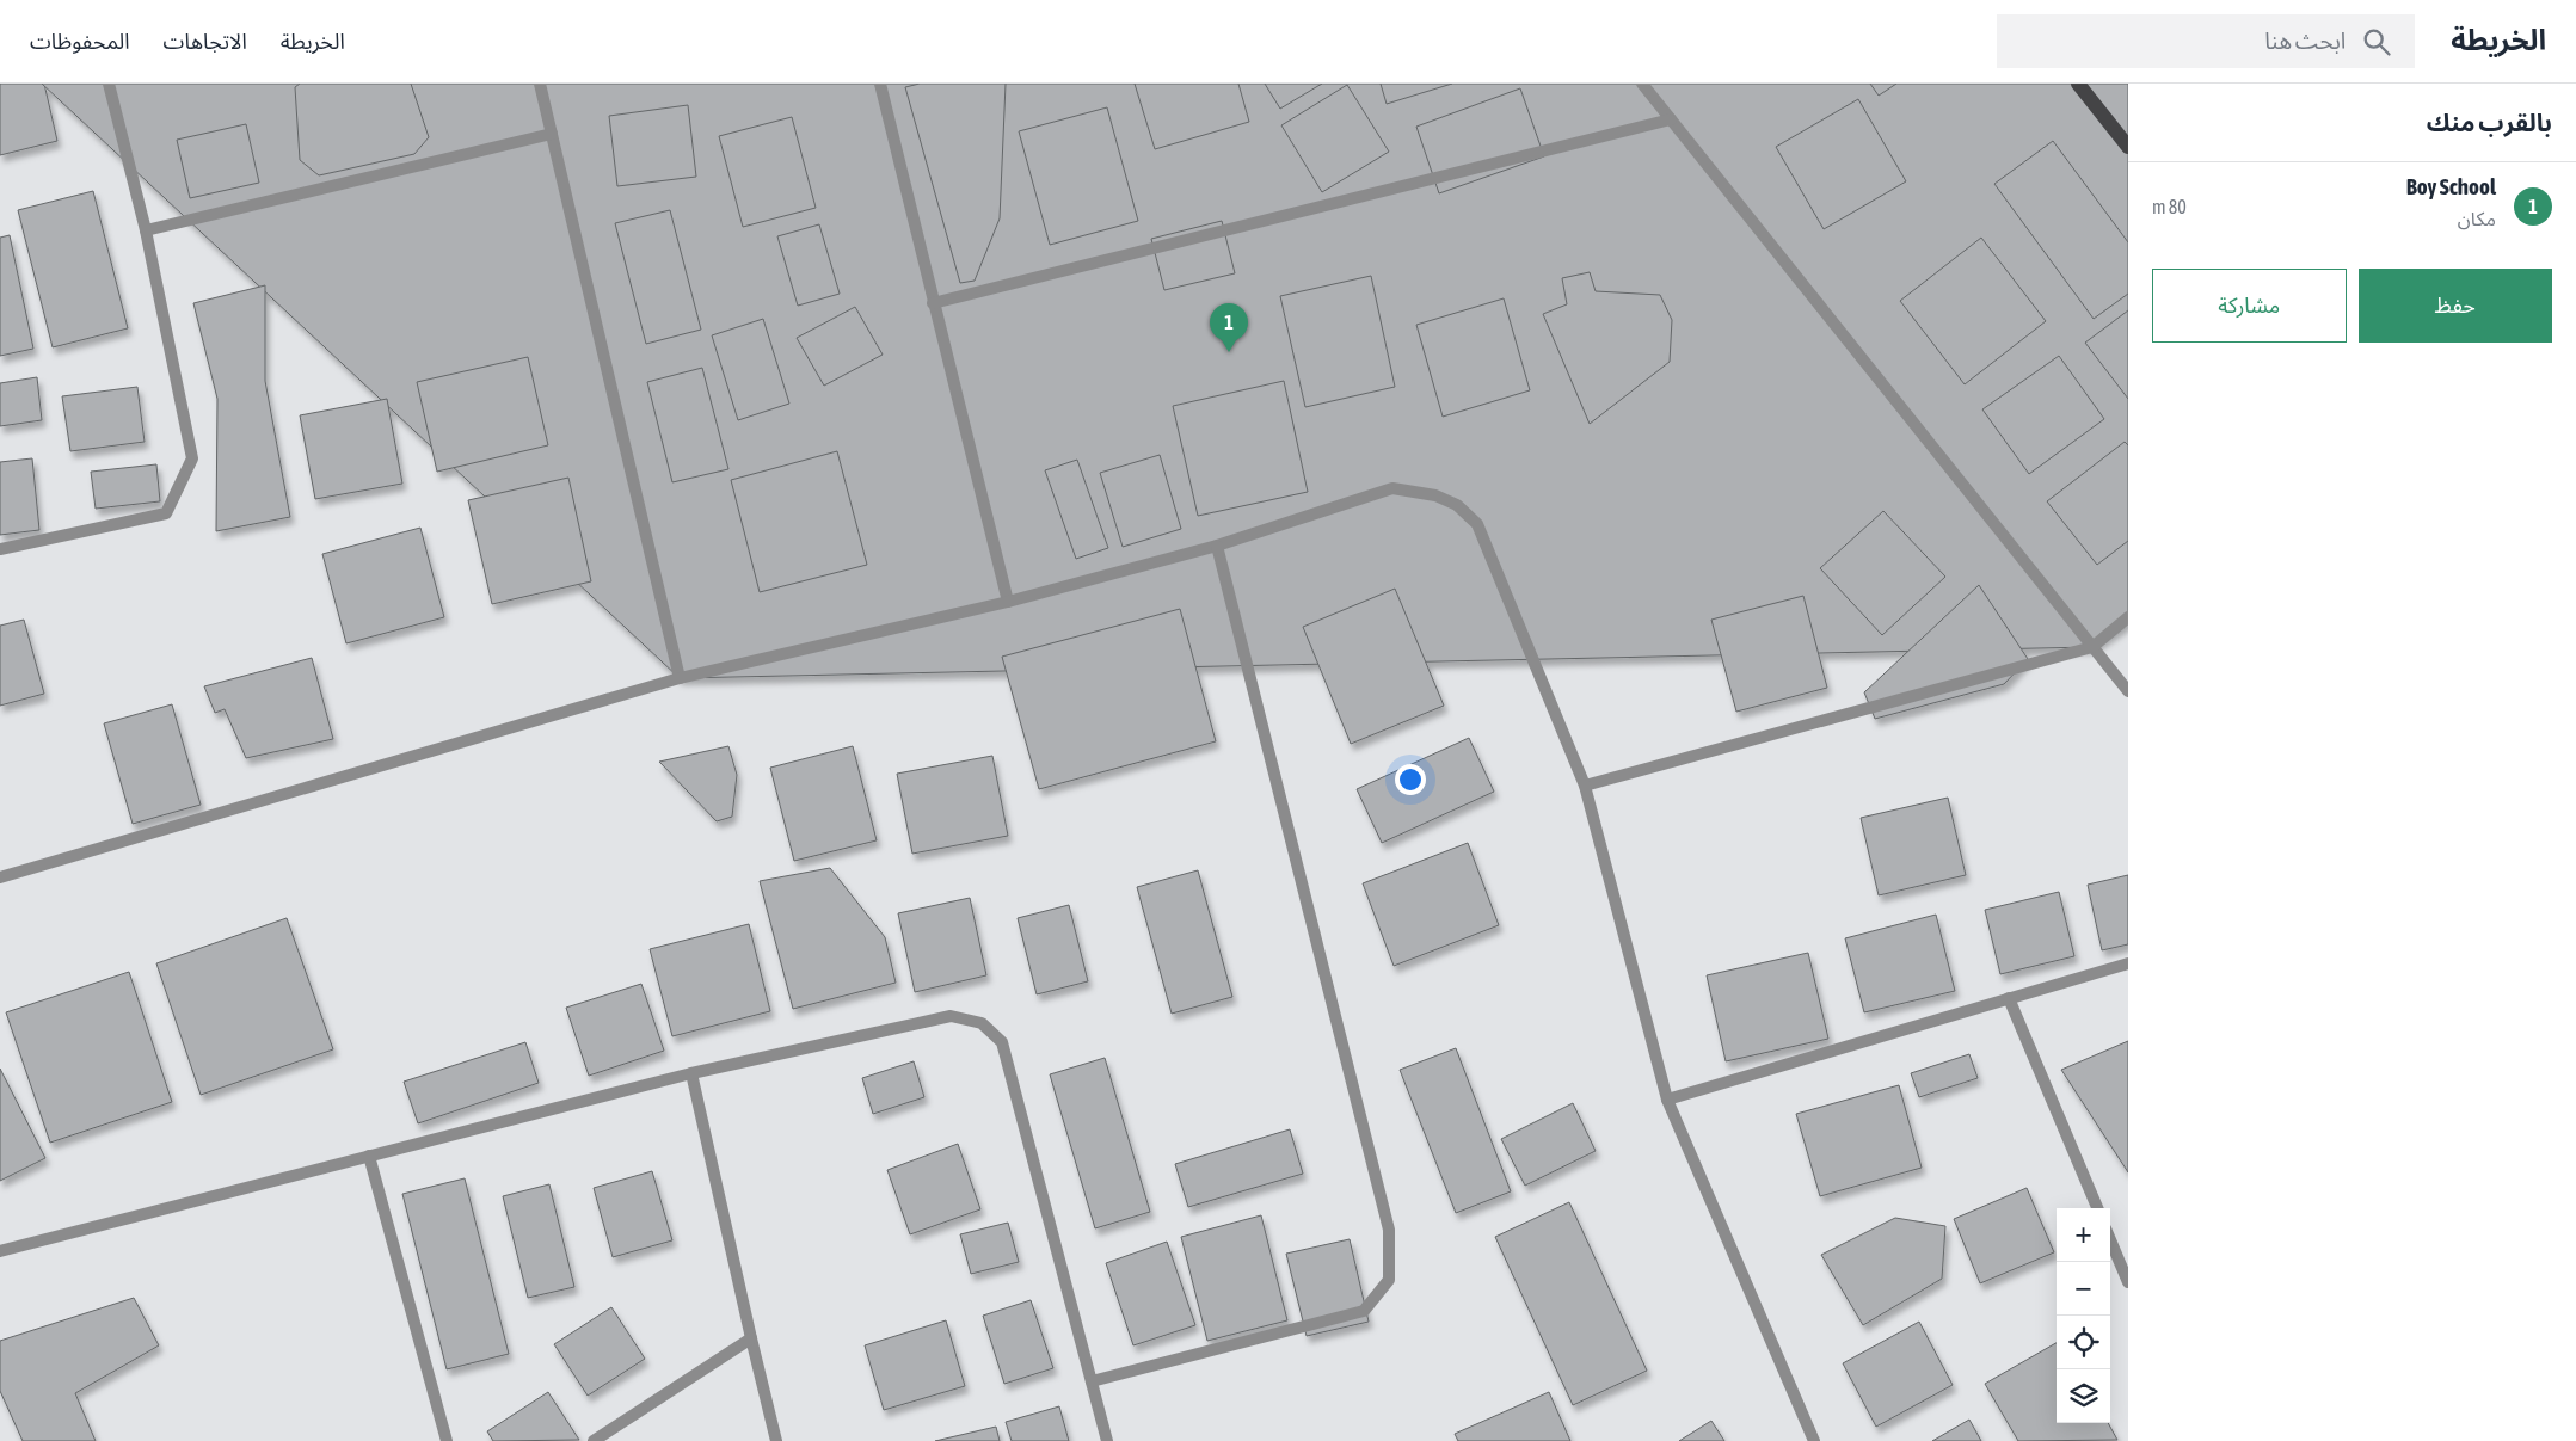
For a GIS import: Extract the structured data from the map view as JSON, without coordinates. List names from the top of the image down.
{
  "page": {
    "header": "الخريطة",
    "search": "ابحث هنا",
    "nav": ["الخريطة", "الاتجاهات", "المحفوظات"],
    "heading": "بالقرب منك",
    "list": [
      {
        "mark": "1",
        "name": "Boy School",
        "note": "مكان",
        "value": "80 m"
      }
    ],
    "buttons": ["حفظ", "مشاركة"],
    "pins": "1",
    "map_buttons": ["+", "−"]
  }
}
